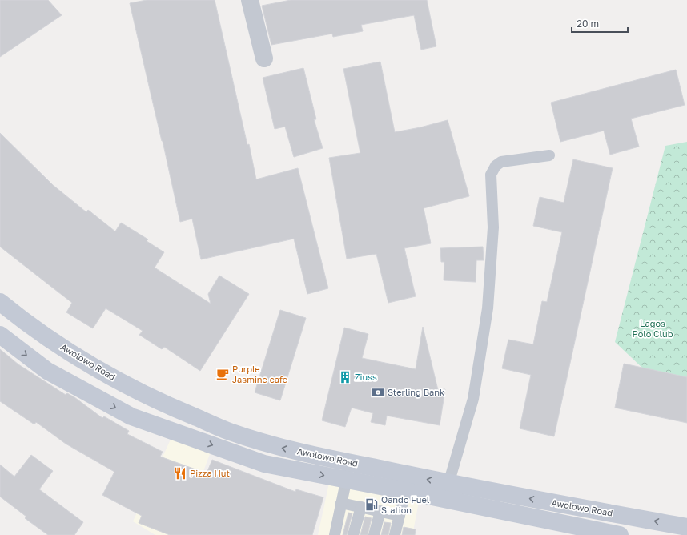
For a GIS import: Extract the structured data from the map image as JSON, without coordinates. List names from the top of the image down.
{
  "streets": {
    "main road": ["Awolowo Road"]
  },
  "parks": ["Lagos Polo Club"],
  "places": {
    "cafe": ["Purple Jasmine cafe"],
    "building": ["Ziuss"],
    "bank": ["Sterling Bank"],
    "restaurant": ["Pizza Hut"],
    "fuel station": ["Oando Fuel Station"]
  },
  "scale_bar": "20 m"
}
